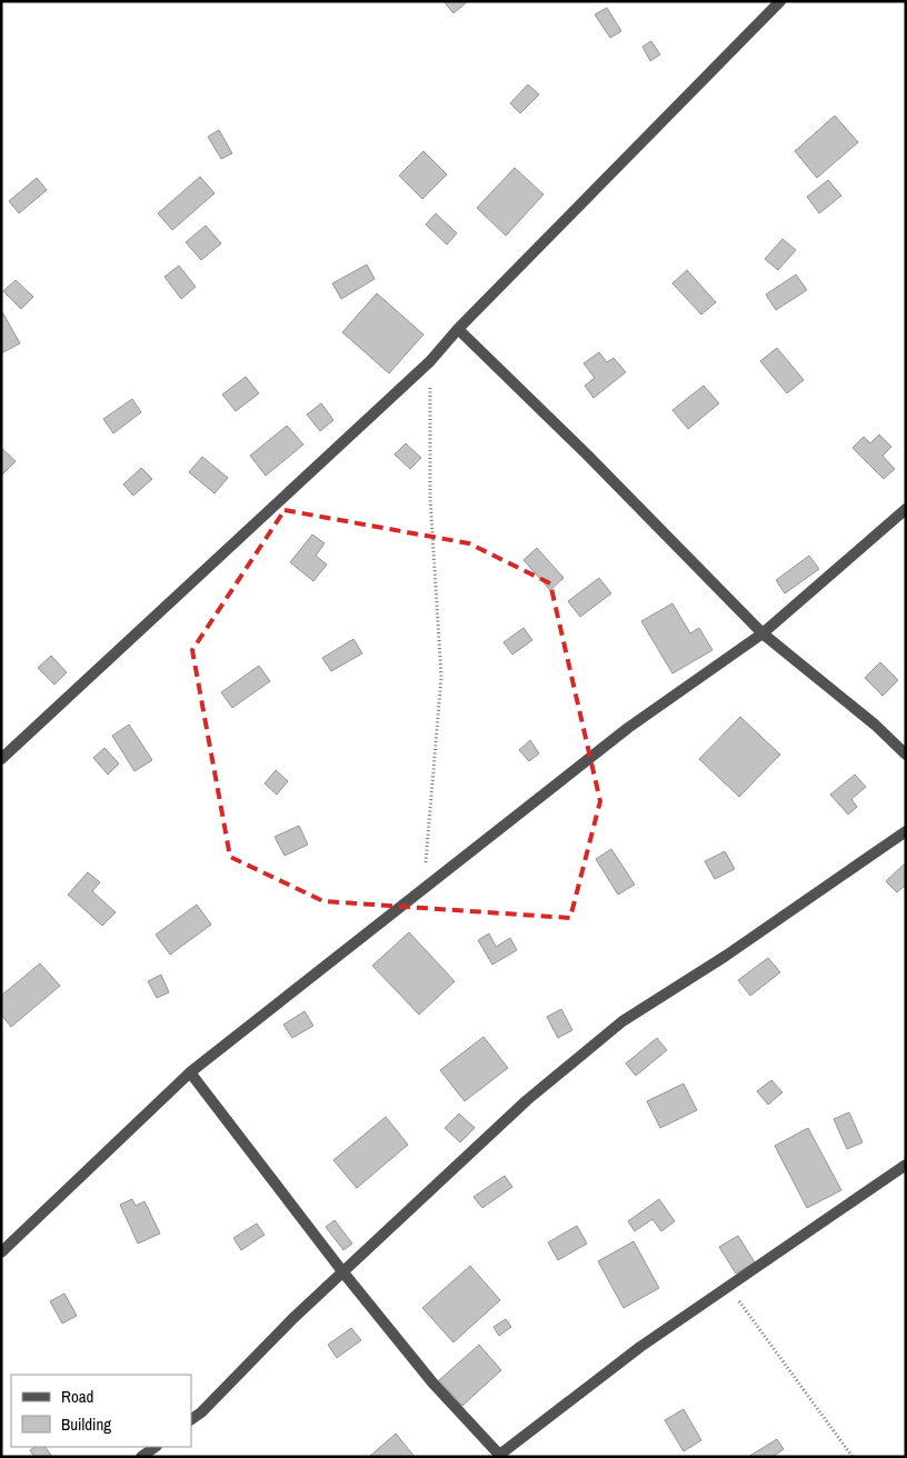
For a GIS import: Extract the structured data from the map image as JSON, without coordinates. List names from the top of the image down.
{
  "legend": ["Road", "Building"]
}
